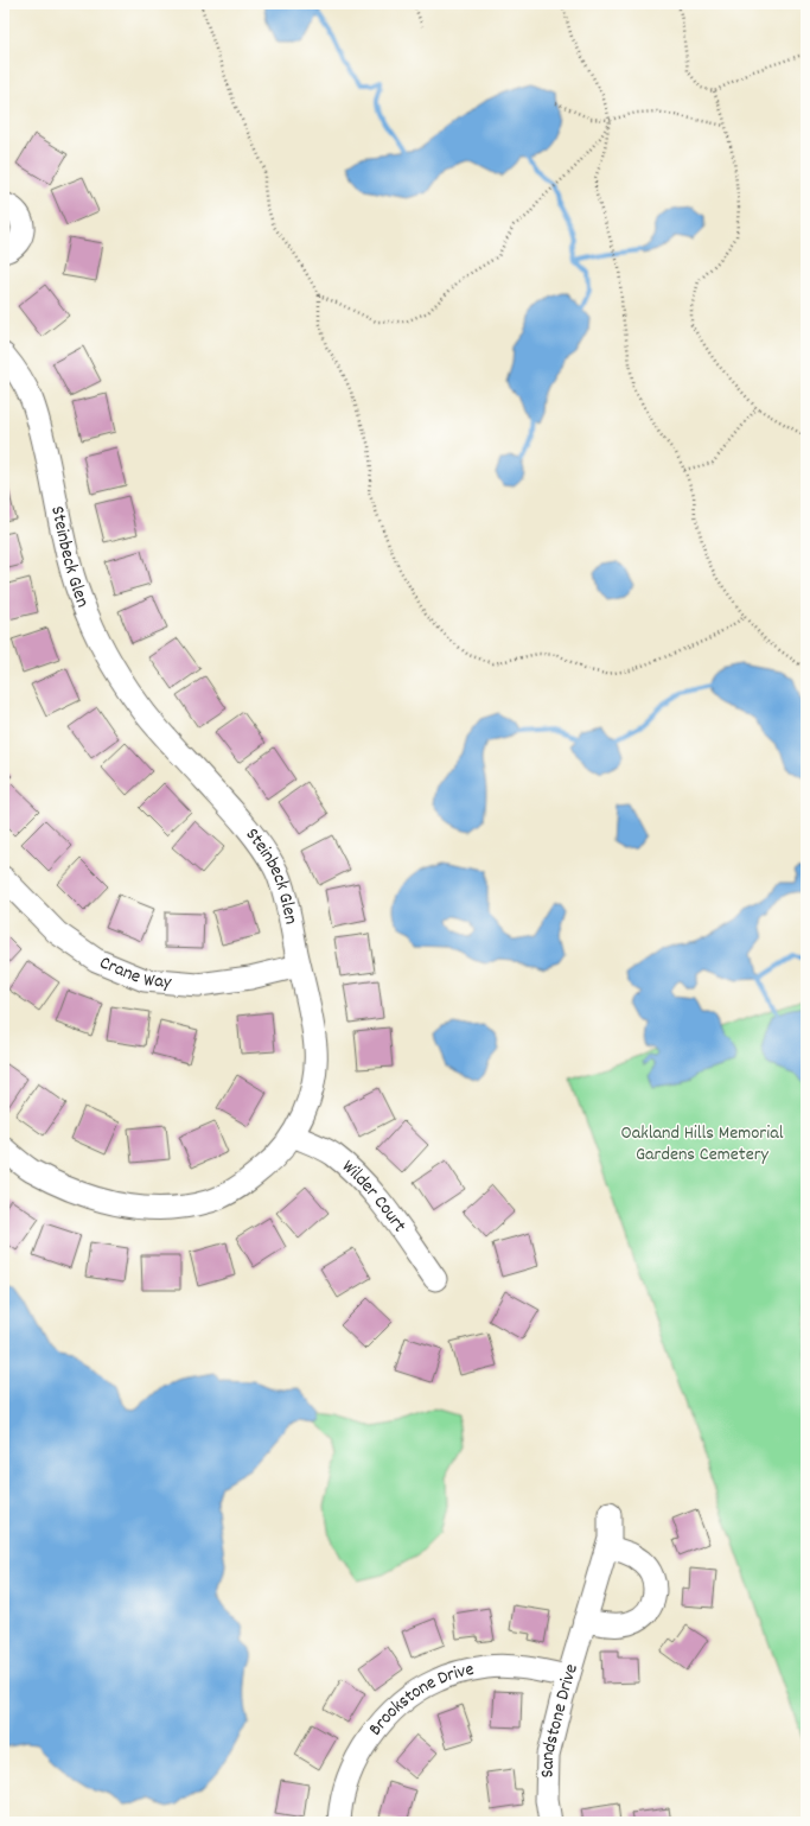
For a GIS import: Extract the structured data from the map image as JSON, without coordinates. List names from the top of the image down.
{
  "streets": {
    "street": [
      "Steinbeck Glen",
      "Crane Way",
      "Wilder Court",
      "Brookstone Drive",
      "Sandstone Drive"
    ]
  },
  "crossings": [
    ["Steinbeck Glen", "Crane Way"],
    ["Steinbeck Glen", "Wilder Court"],
    ["Brookstone Drive", "Sandstone Drive"]
  ],
  "parks": ["Oakland Hills Memorial Gardens Cemetery"]
}
